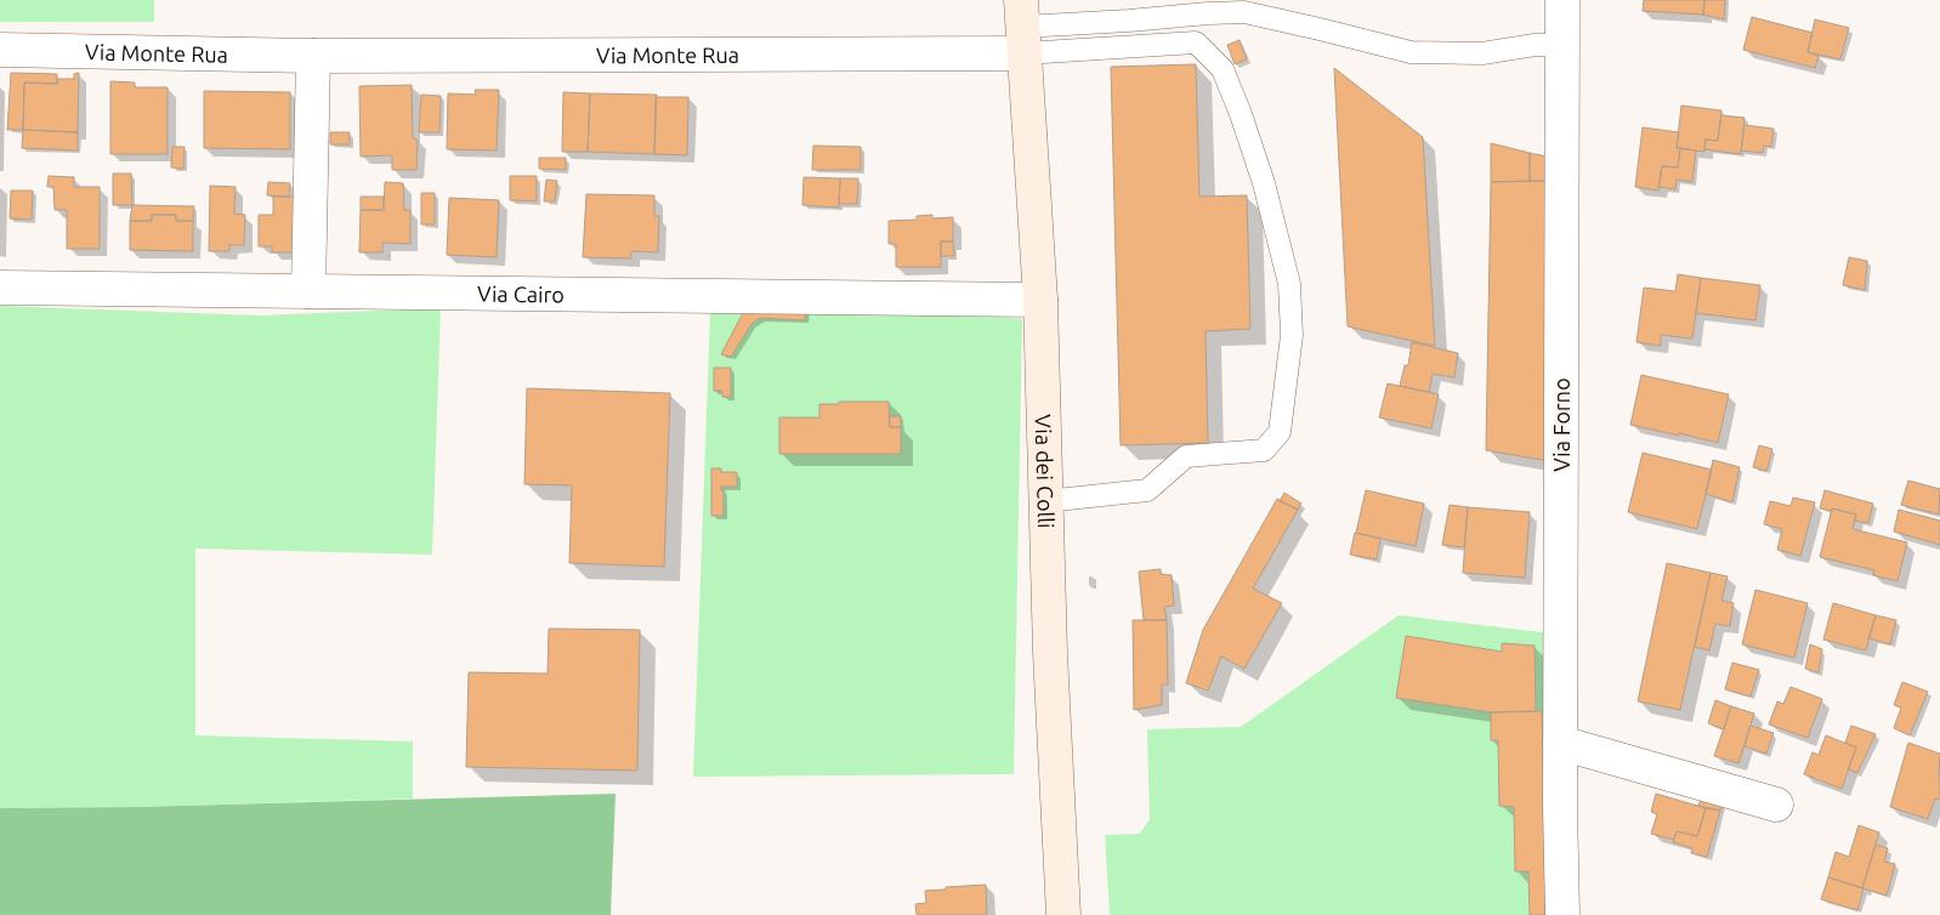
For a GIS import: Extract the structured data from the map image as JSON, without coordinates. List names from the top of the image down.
{
  "streets": {
    "main road": ["Via dei Colli"],
    "street": ["Via Monte Rua", "Via Cairo", "Via Forno"]
  },
  "crossings": [
    ["Via Monte Rua", "Via dei Colli"],
    ["Via Cairo", "Via dei Colli"]
  ]
}
